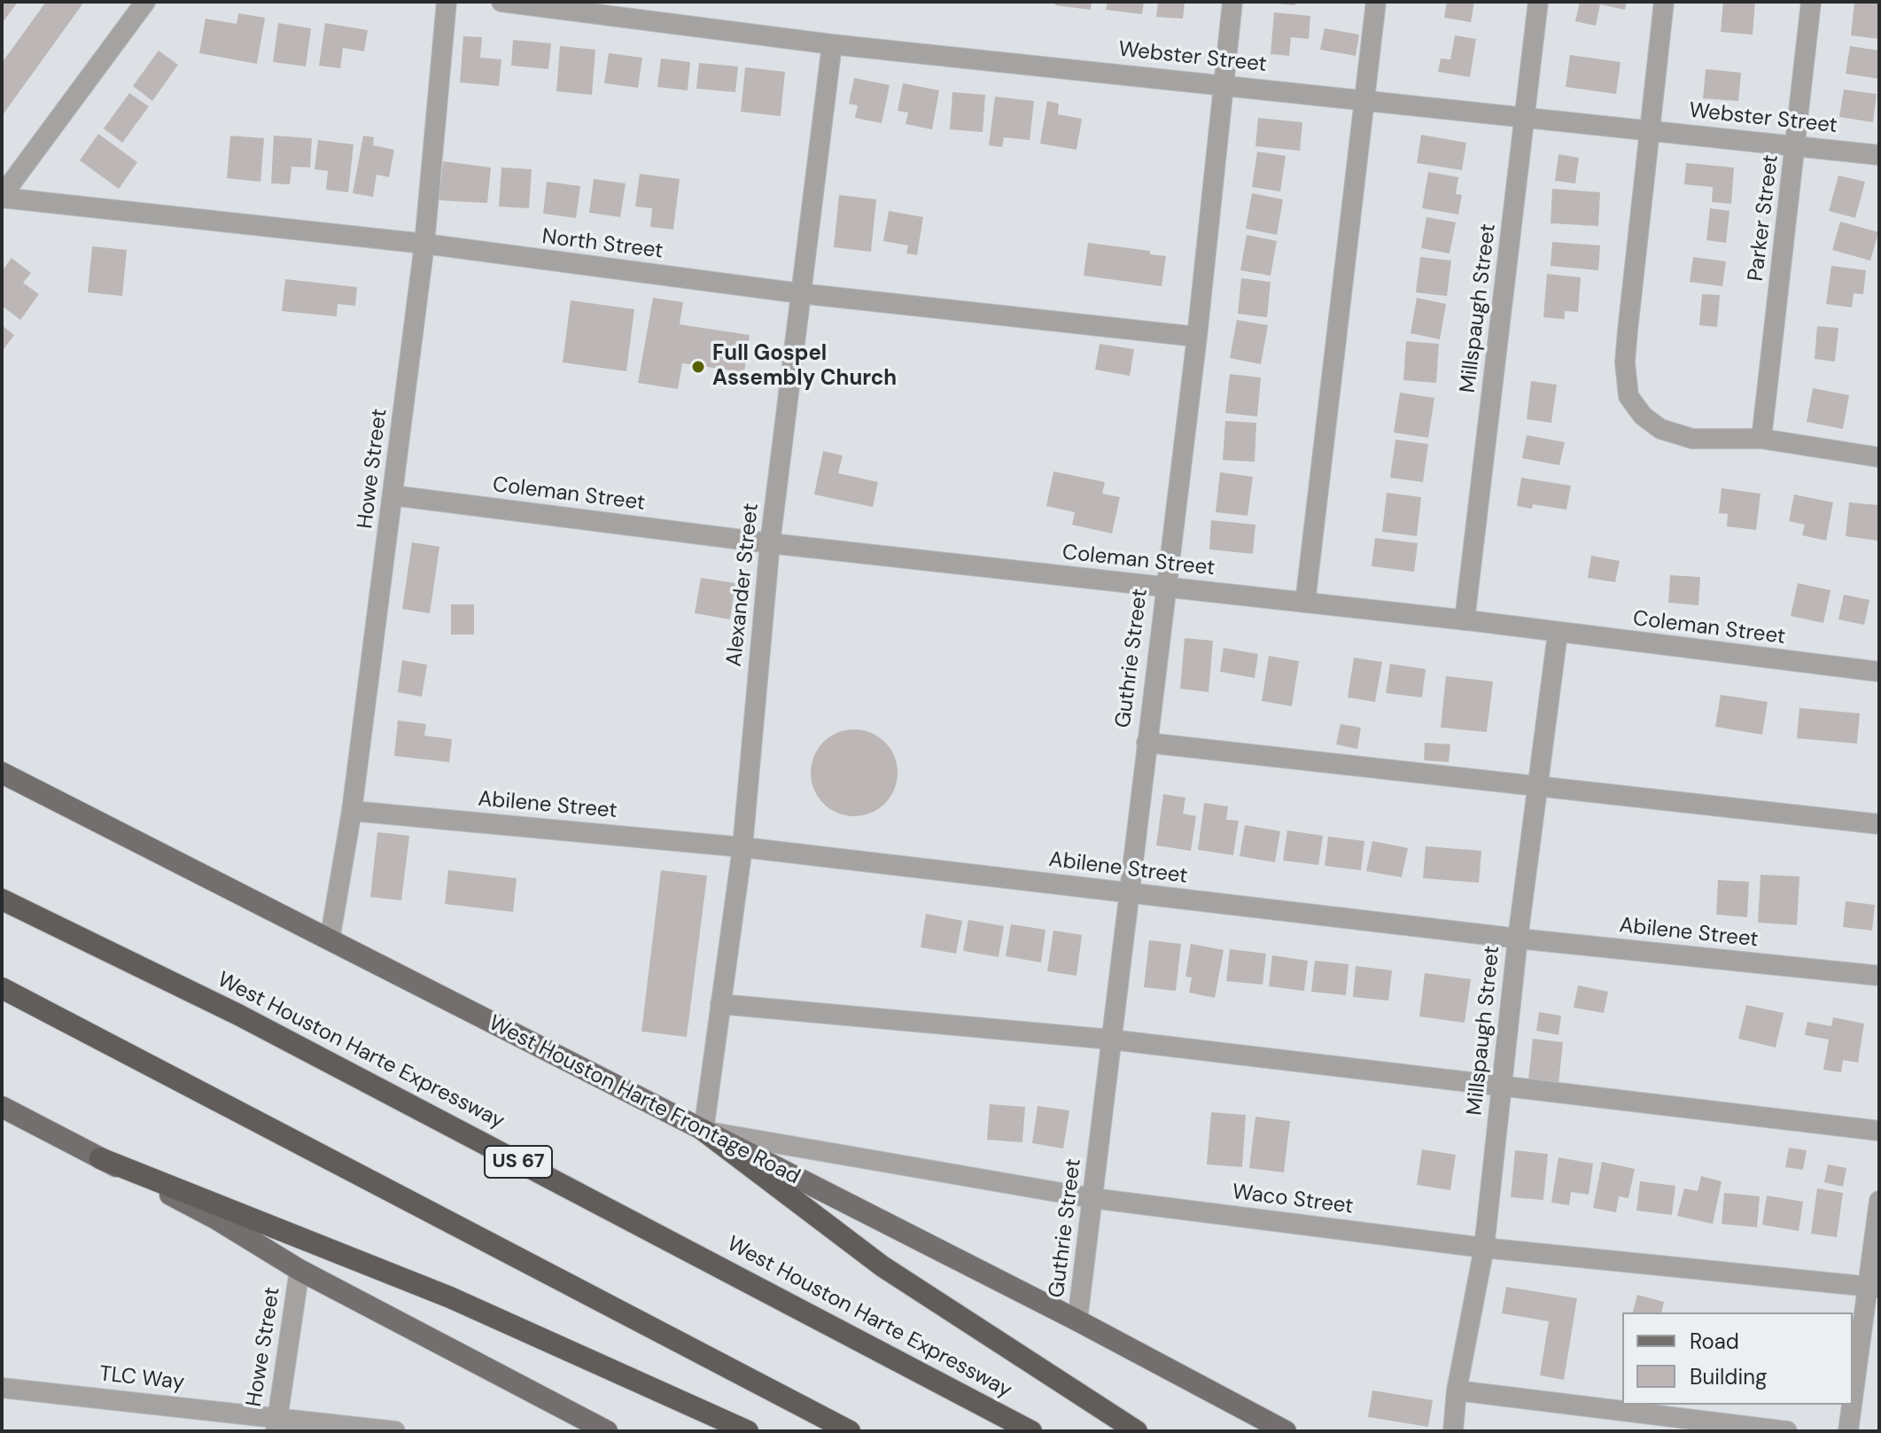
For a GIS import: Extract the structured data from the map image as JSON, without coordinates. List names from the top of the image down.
{
  "streets": {
    "highway": ["West Houston Harte Expressway", "US 67"],
    "main road": ["West Houston Harte Frontage Road"],
    "street": [
      "Webster Street",
      "Parker Street",
      "North Street",
      "Millspaugh Street",
      "Howe Street",
      "Coleman Street",
      "Alexander Street",
      "Guthrie Street",
      "Abilene Street",
      "Waco Street",
      "TLC Way"
    ]
  },
  "crossings": [
    ["Webster Street", "Parker Street"],
    ["Webster Street", "Millspaugh Street"],
    ["Webster Street", "Alexander Street"],
    ["Webster Street", "Guthrie Street"],
    ["North Street", "Howe Street"],
    ["North Street", "Alexander Street"],
    ["North Street", "Guthrie Street"],
    ["Millspaugh Street", "Coleman Street"],
    ["Millspaugh Street", "Abilene Street"],
    ["Millspaugh Street", "Waco Street"],
    ["Howe Street", "Coleman Street"],
    ["Howe Street", "Abilene Street"],
    ["Howe Street", "West Houston Harte Frontage Road"],
    ["Howe Street", "TLC Way"],
    ["Coleman Street", "Alexander Street"],
    ["Coleman Street", "Guthrie Street"],
    ["Alexander Street", "Abilene Street"],
    ["Alexander Street", "West Houston Harte Frontage Road"],
    ["Alexander Street", "Waco Street"],
    ["Guthrie Street", "Abilene Street"],
    ["Guthrie Street", "West Houston Harte Frontage Road"],
    ["Guthrie Street", "Waco Street"],
    ["West Houston Harte Frontage Road", "Waco Street"]
  ],
  "places": ["Full Gospel Assembly Church"],
  "legend": ["Road", "Building"]
}
